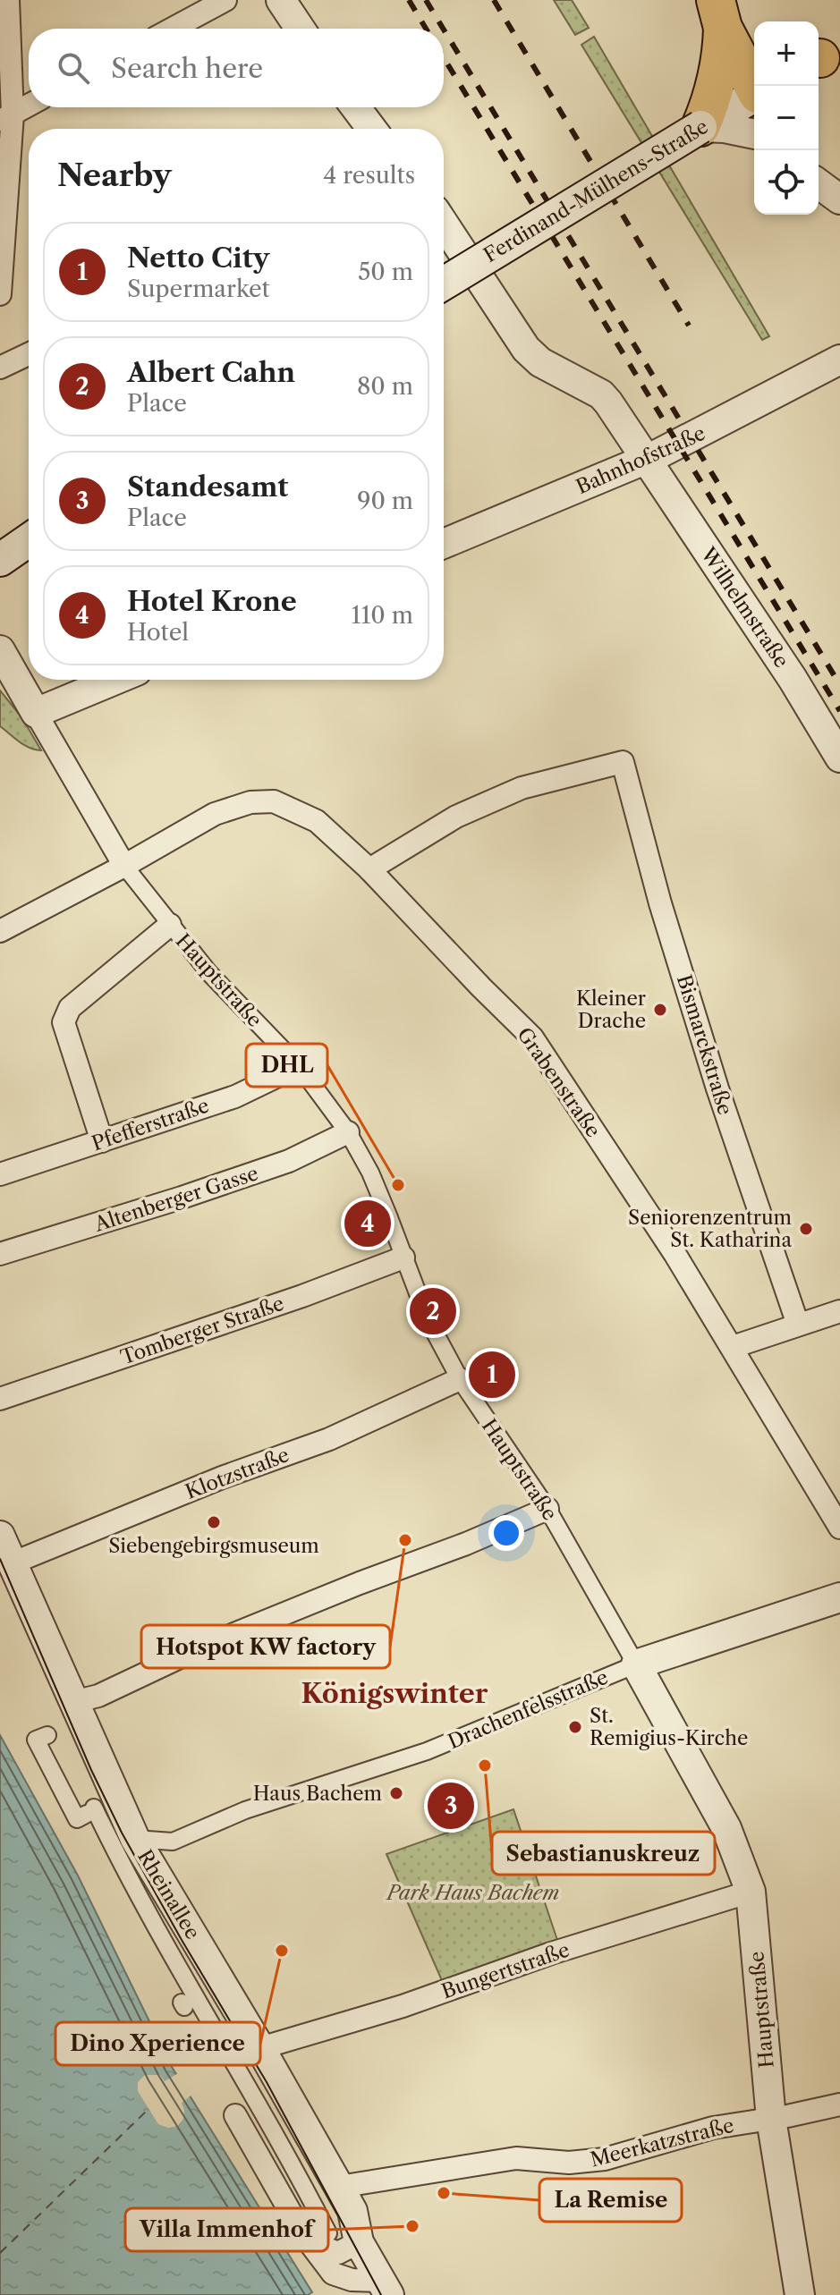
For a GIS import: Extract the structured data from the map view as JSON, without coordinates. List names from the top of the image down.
{
  "streets": {
    "main road": ["Ferdinand-Mülhens-Straße"],
    "street": [
      "Bahnhofstraße",
      "Wilhelmstraße",
      "Hauptstraße",
      "Bismarckstraße",
      "Grabenstraße",
      "Pfefferstraße",
      "Altenberger Gasse",
      "Tomberger Straße",
      "Klotzstraße",
      "Drachenfelsstraße",
      "Rheinallee",
      "Bungertstraße",
      "Meerkatzstraße"
    ]
  },
  "crossings": [
    ["Bahnhofstraße", "Wilhelmstraße"],
    ["Hauptstraße", "Grabenstraße"],
    ["Hauptstraße", "Pfefferstraße"],
    ["Hauptstraße", "Altenberger Gasse"],
    ["Hauptstraße", "Tomberger Straße"],
    ["Hauptstraße", "Klotzstraße"],
    ["Hauptstraße", "Drachenfelsstraße"],
    ["Hauptstraße", "Bungertstraße"],
    ["Hauptstraße", "Meerkatzstraße"],
    ["Bismarckstraße", "Grabenstraße"],
    ["Klotzstraße", "Rheinallee"],
    ["Drachenfelsstraße", "Rheinallee"],
    ["Rheinallee", "Bungertstraße"],
    ["Rheinallee", "Meerkatzstraße"]
  ],
  "districts": ["Königswinter"],
  "parks": ["Park Haus Bachem"],
  "places": [
    "Kleiner Drache",
    "DHL",
    "Seniorenzentrum St. Katharina",
    "Siebengebirgsmuseum",
    "Hotspot KW factory",
    "St. Remigius-Kirche",
    "Sebastianuskreuz",
    "Haus Bachem",
    "Dino Xperience",
    "La Remise",
    "Villa Immenhof"
  ],
  "page": {
    "map_buttons": ["+", "−"],
    "search": "Search here",
    "heading": ["Nearby", "4 results"],
    "list": [
      {
        "mark": "1",
        "name": "Netto City",
        "note": "Supermarket",
        "value": "50 m"
      },
      {
        "mark": "2",
        "name": "Albert Cahn",
        "note": "Place",
        "value": "80 m"
      },
      {
        "mark": "3",
        "name": "Standesamt",
        "note": "Place",
        "value": "90 m"
      },
      {
        "mark": "4",
        "name": "Hotel Krone",
        "note": "Hotel",
        "value": "110 m"
      }
    ],
    "pins": [
      "4",
      "2",
      "1",
      "3"
    ]
  }
}
